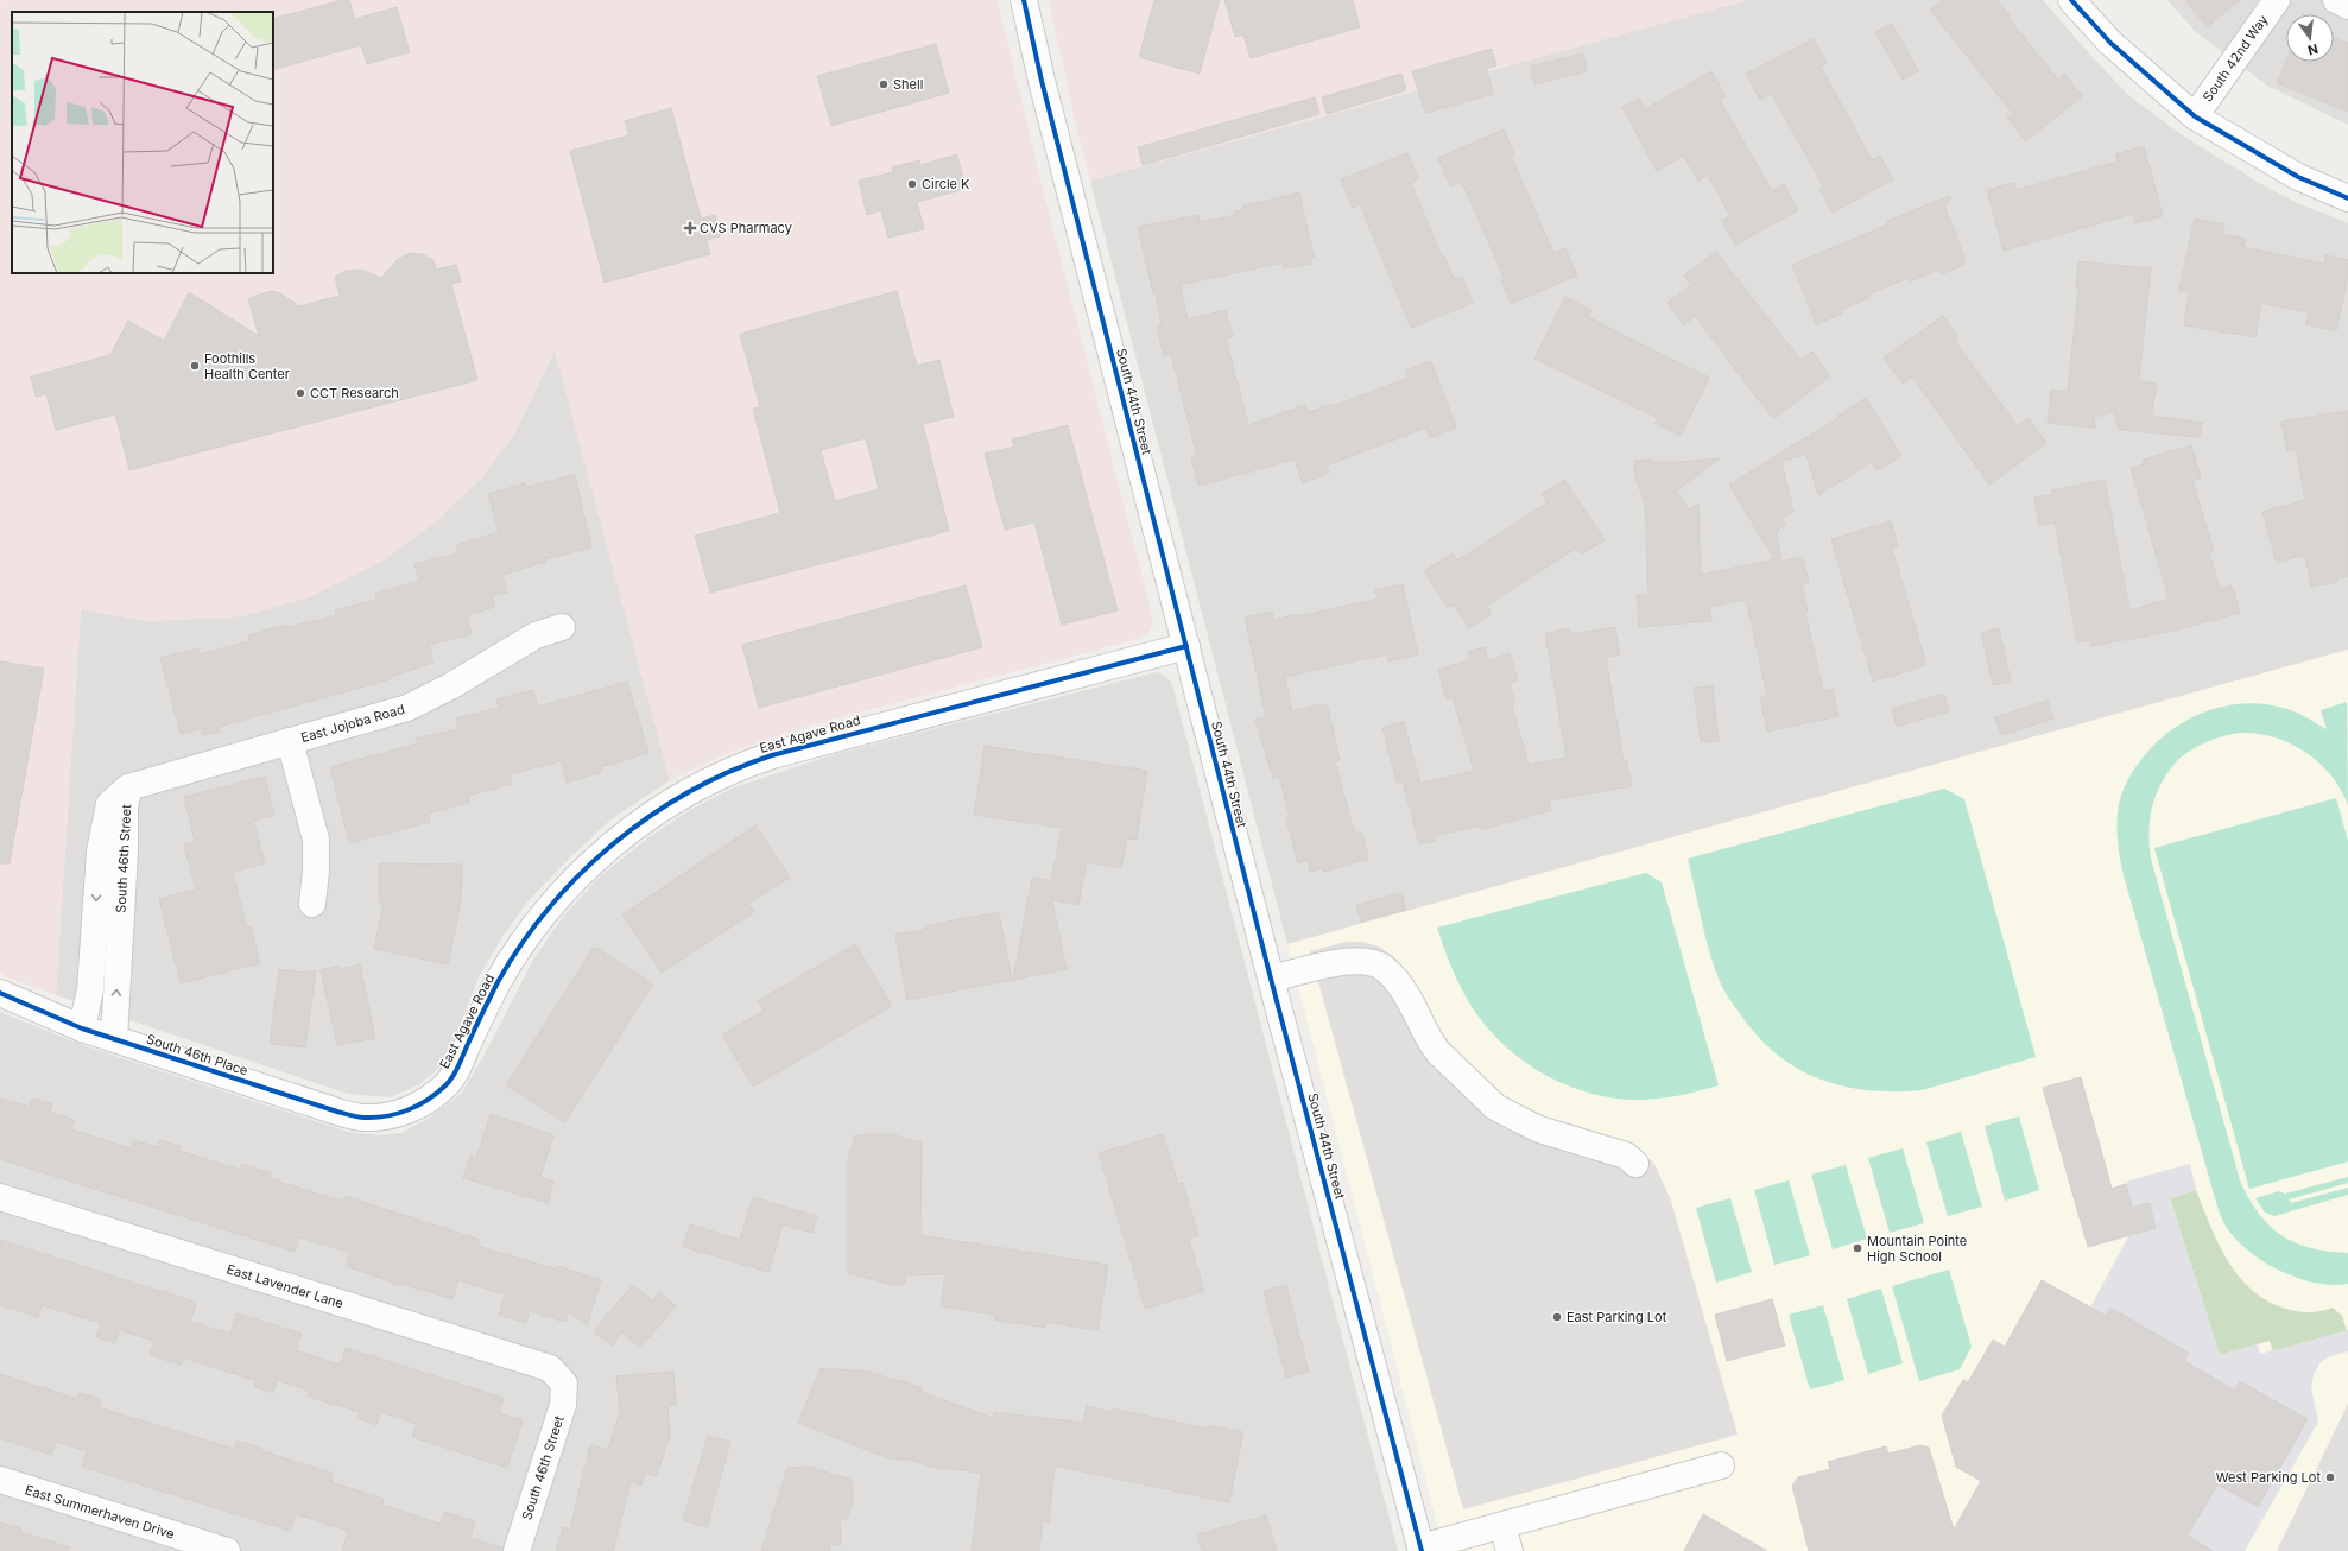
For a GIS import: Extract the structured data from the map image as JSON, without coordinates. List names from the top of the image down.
{
  "streets": {
    "street": [
      "South 42nd Way",
      "South 44th Street",
      "East Jojoba Road",
      "East Agave Road",
      "South 46th Street",
      "South 46th Place",
      "East Lavender Lane",
      "East Summerhaven Drive"
    ]
  },
  "crossings": [
    ["South 44th Street", "East Agave Road"],
    ["East Jojoba Road", "South 46th Street"],
    ["East Agave Road", "South 46th Place"],
    ["South 46th Street", "South 46th Place"],
    ["South 46th Street", "East Lavender Lane"]
  ],
  "places": {
    "other": [
      "Shell",
      "Circle K",
      "Foothills Health Center",
      "CCT Research",
      "Mountain Pointe High School",
      "East Parking Lot",
      "West Parking Lot"
    ],
    "health": ["CVS Pharmacy"]
  },
  "north": "bottom"
}
